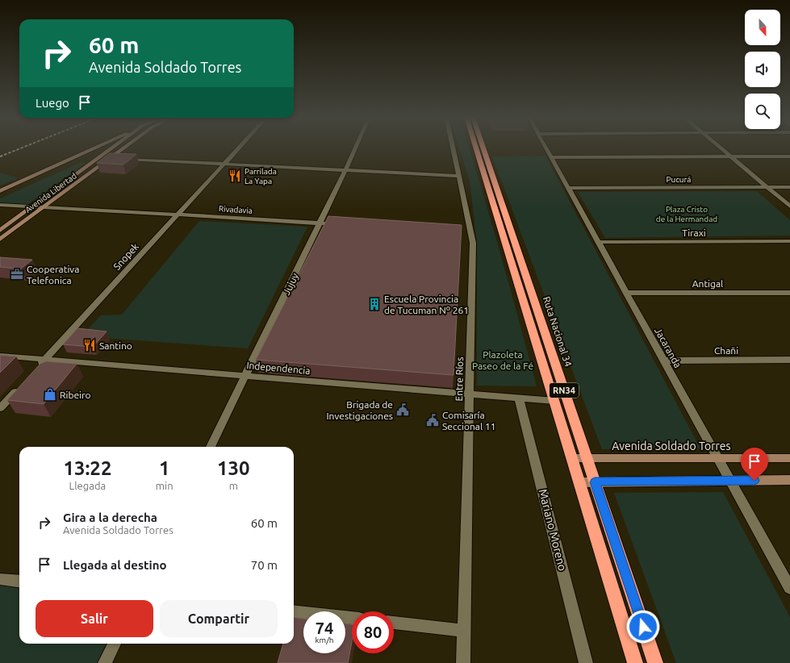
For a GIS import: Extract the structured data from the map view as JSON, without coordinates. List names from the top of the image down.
{
  "streets": {
    "highway": ["Ruta Nacional 34", "RN34"],
    "main road": ["Avenida Libertad", "Avenida Soldado Torres"],
    "street": [
      "Pucurá",
      "Rivadavia",
      "Tiraxi",
      "Snopek",
      "Antigal",
      "Jujuy",
      "Jacaranda",
      "Chañi",
      "Independencia",
      "Entre Ríos",
      "Mariano Moreno"
    ]
  },
  "crossings": [
    ["Pucurá", "Jacaranda"],
    ["Avenida Libertad", "Rivadavia"],
    ["Rivadavia", "Snopek"],
    ["Rivadavia", "Jujuy"],
    ["Tiraxi", "Jacaranda"],
    ["Snopek", "Independencia"],
    ["Antigal", "Jacaranda"],
    ["Jujuy", "Independencia"],
    ["Ruta Nacional 34", "Avenida Soldado Torres"],
    ["Jacaranda", "Chañi"],
    ["Jacaranda", "Avenida Soldado Torres"],
    ["Independencia", "Entre Ríos"],
    ["Independencia", "RN34"],
    ["Independencia", "Mariano Moreno"],
    ["RN34", "Avenida Soldado Torres"]
  ],
  "parks": ["Plaza Cristo de la Hermandad", "Plazoleta Paseo de la Fé"],
  "places": {
    "restaurant": ["Parrilada La Yapa", "Santino"],
    "office": ["Cooperativa Telefonica"],
    "building": ["Escuela Provincia de Tucuman Nº 261"],
    "shop": ["Ribeiro"],
    "public building": ["Brigada de Investigaciones", "Comisaría Seccional 11"]
  },
  "north": "bottom",
  "page": {
    "turn": ["60 m", "Avenida Soldado Torres"],
    "then": "Luego",
    "eta": [
      "13:22",
      "Llegada",
      "1",
      "min",
      "130",
      "m"
    ],
    "list": [
      {
        "name": "Gira a la derecha",
        "note": "Avenida Soldado Torres",
        "value": "60 m"
      },
      {
        "name": "Llegada al destino",
        "value": "70 m"
      }
    ],
    "buttons": ["Salir", "Compartir"],
    "speed": "74 km/h",
    "limit": "80"
  }
}
